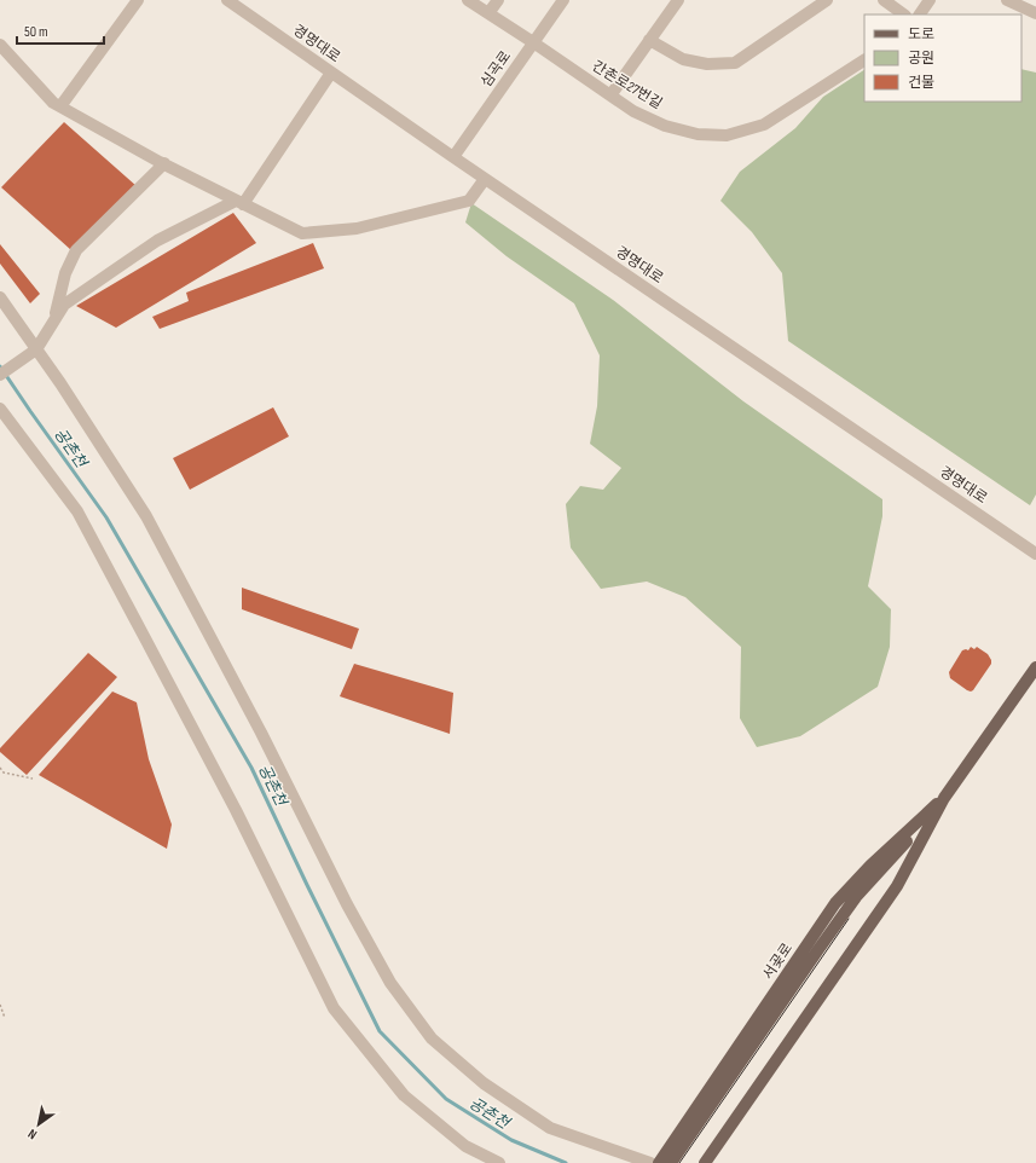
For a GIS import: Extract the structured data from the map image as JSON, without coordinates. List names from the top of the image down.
{
  "streets": {
    "main road": ["서곶로"],
    "street": ["경명대로", "심곡로", "간촌로27번길"]
  },
  "crossings": [
    ["경명대로", "심곡로"],
    ["심곡로", "간촌로27번길"]
  ],
  "water": ["공촌천"],
  "legend": ["도로", "공원", "건물"],
  "scale_bar": "50 m",
  "north": "bottom left"
}
